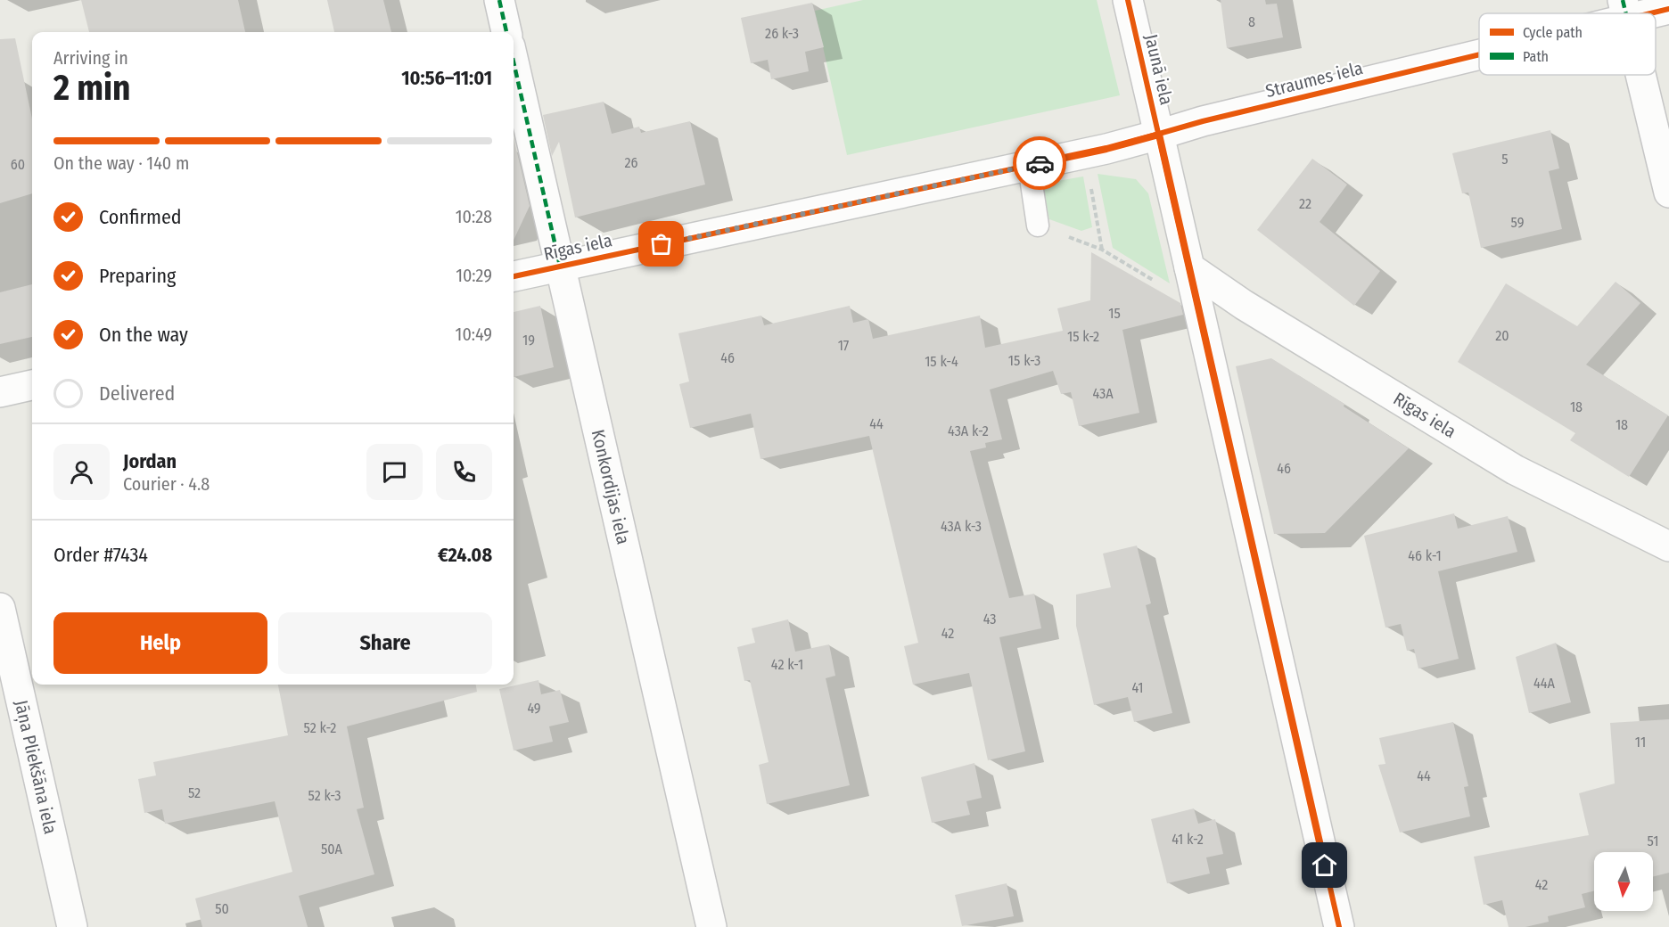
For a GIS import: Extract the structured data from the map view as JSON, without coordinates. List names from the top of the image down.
{
  "streets": {
    "street": [
      "Jaunā iela",
      "Straumes iela",
      "Rīgas iela",
      "Konkordijas iela",
      "Jāņa Pliekšāna iela"
    ]
  },
  "crossings": [
    ["Jaunā iela", "Straumes iela"],
    ["Jaunā iela", "Rīgas iela"],
    ["Straumes iela", "Rīgas iela"],
    ["Rīgas iela", "Konkordijas iela"]
  ],
  "house_numbers": [
    "8",
    "26 k-3",
    "5",
    "26",
    "60",
    "22",
    "59",
    "15",
    "20",
    "15 k-2",
    "19",
    "17",
    "46",
    "15 k-3",
    "15 k-4",
    "43A",
    "18",
    "44",
    "18",
    "43A k-2",
    "46",
    "43A k-3",
    "46 k-1",
    "43",
    "42",
    "42 k-1",
    "44A",
    "41",
    "49",
    "52 k-2",
    "11",
    "44",
    "52",
    "52 k-3",
    "41 k-2",
    "51",
    "50A",
    "42",
    "50"
  ],
  "legend": ["Cycle path", "Path"],
  "north": "bottom",
  "page": {
    "heading": ["2 min", "Arriving in", "10:56–11:01"],
    "panel": [
      "Jordan",
      "Courier · 4.8",
      "Order #7434",
      "€24.08"
    ],
    "bar": "On the way · 140 m",
    "list": [
      ["Confirmed", "10:28"],
      ["Preparing", "10:29"],
      ["On the way", "10:49"],
      "Delivered"
    ],
    "buttons": ["Help", "Share"]
  }
}
